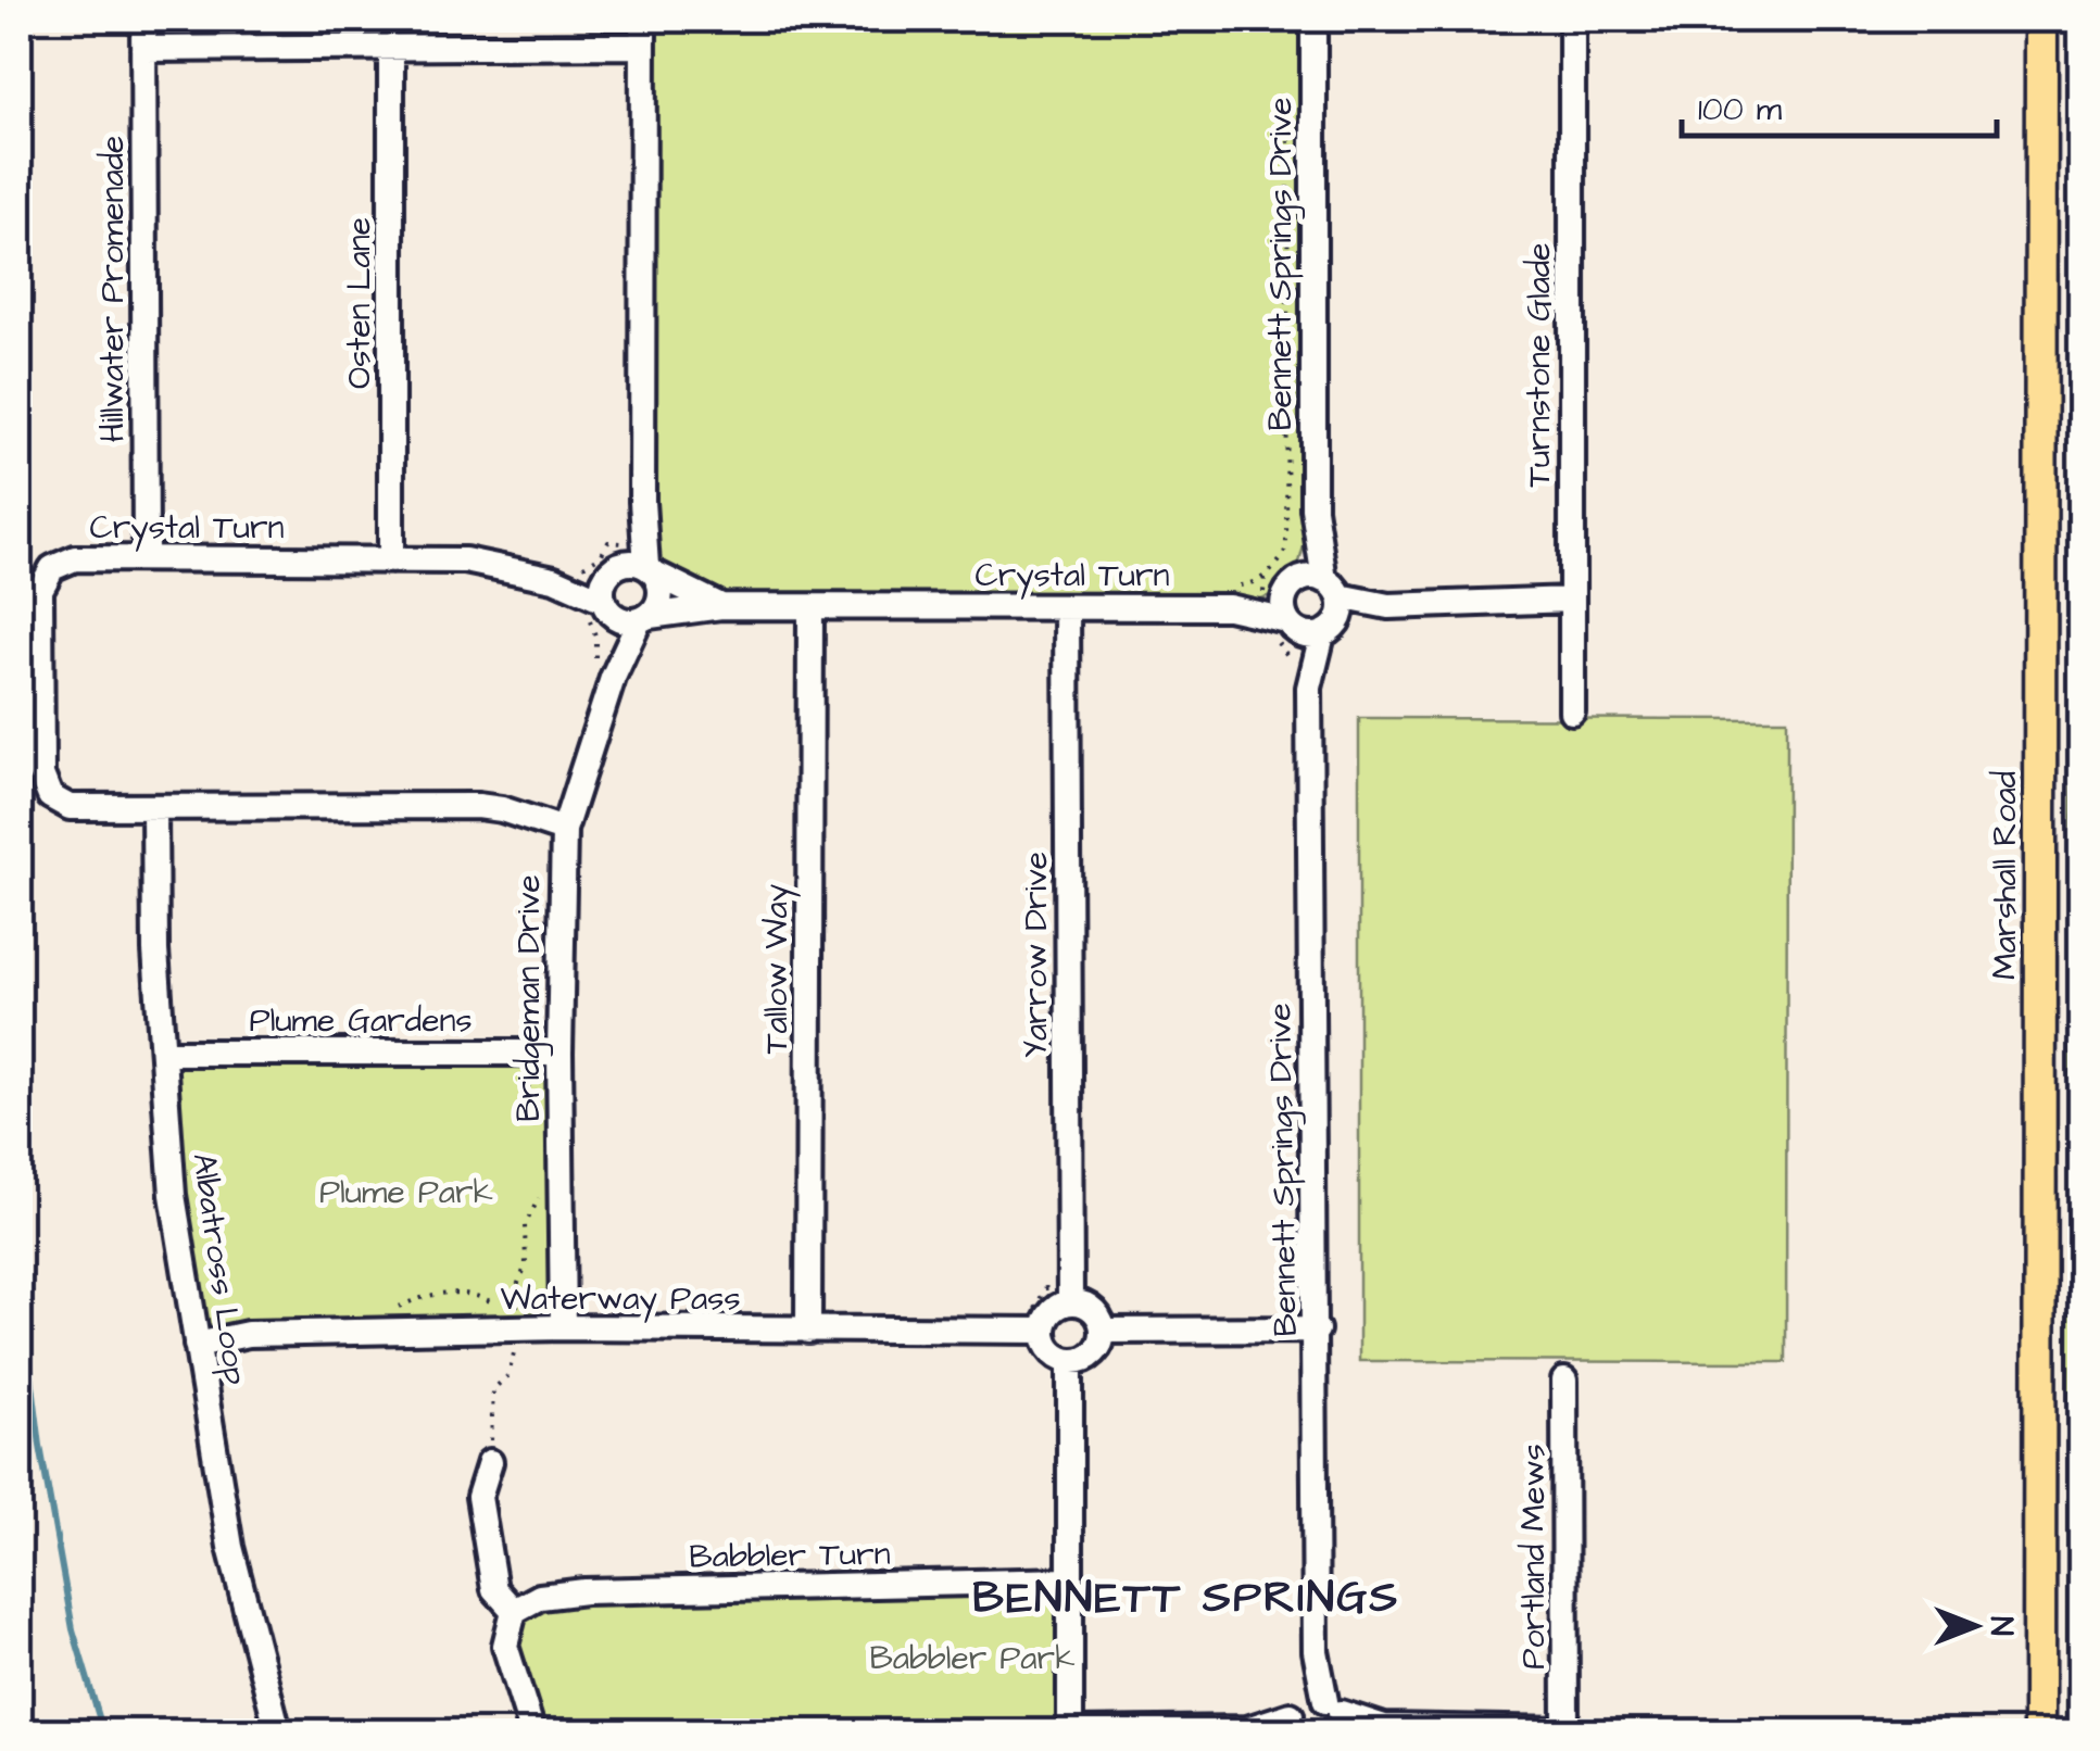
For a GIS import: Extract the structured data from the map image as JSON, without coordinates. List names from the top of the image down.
{
  "streets": {
    "main road": ["Marshall Road"],
    "street": [
      "Bennett Springs Drive",
      "Hillwater Promenade",
      "Osten Lane",
      "Turnstone Glade",
      "Crystal Turn",
      "Yarrow Drive",
      "Tallow Way",
      "Bridgeman Drive",
      "Plume Gardens",
      "Albatross Loop",
      "Waterway Pass",
      "Babbler Turn",
      "Portland Mews"
    ]
  },
  "crossings": [
    ["Bennett Springs Drive", "Crystal Turn"],
    ["Hillwater Promenade", "Crystal Turn"],
    ["Osten Lane", "Crystal Turn"],
    ["Crystal Turn", "Yarrow Drive"],
    ["Crystal Turn", "Tallow Way"],
    ["Crystal Turn", "Bridgeman Drive"],
    ["Crystal Turn", "Albatross Loop"],
    ["Yarrow Drive", "Waterway Pass"],
    ["Tallow Way", "Waterway Pass"],
    ["Bridgeman Drive", "Plume Gardens"],
    ["Bridgeman Drive", "Waterway Pass"],
    ["Plume Gardens", "Albatross Loop"],
    ["Albatross Loop", "Waterway Pass"]
  ],
  "districts": ["BENNETT SPRINGS"],
  "parks": ["Plume Park", "Babbler Park"],
  "scale_bar": "100 m",
  "north": "right"
}
